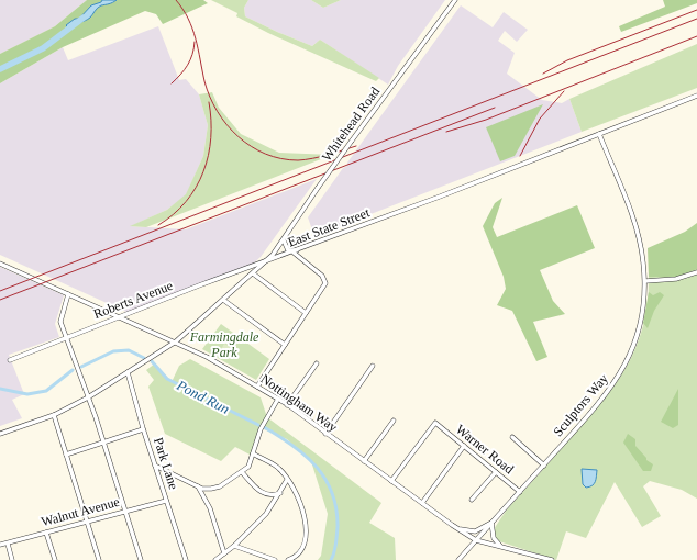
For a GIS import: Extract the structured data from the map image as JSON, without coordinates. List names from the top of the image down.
{
  "streets": {
    "street": [
      "Whitehead Road",
      "East State Street",
      "Roberts Avenue",
      "Nottingham Way",
      "Sculptors Way",
      "Warner Road",
      "Park Lane",
      "Walnut Avenue"
    ]
  },
  "crossings": [
    ["Whitehead Road", "East State Street"],
    ["Whitehead Road", "Roberts Avenue"],
    ["East State Street", "Roberts Avenue"],
    ["East State Street", "Nottingham Way"],
    ["East State Street", "Sculptors Way"],
    ["East State Street", "Park Lane"],
    ["Roberts Avenue", "Nottingham Way"],
    ["Nottingham Way", "Sculptors Way"],
    ["Nottingham Way", "Warner Road"],
    ["Nottingham Way", "Park Lane"],
    ["Sculptors Way", "Warner Road"],
    ["Park Lane", "Walnut Avenue"]
  ],
  "water": ["Pond Run"],
  "parks": ["Farmingdale Park"]
}
